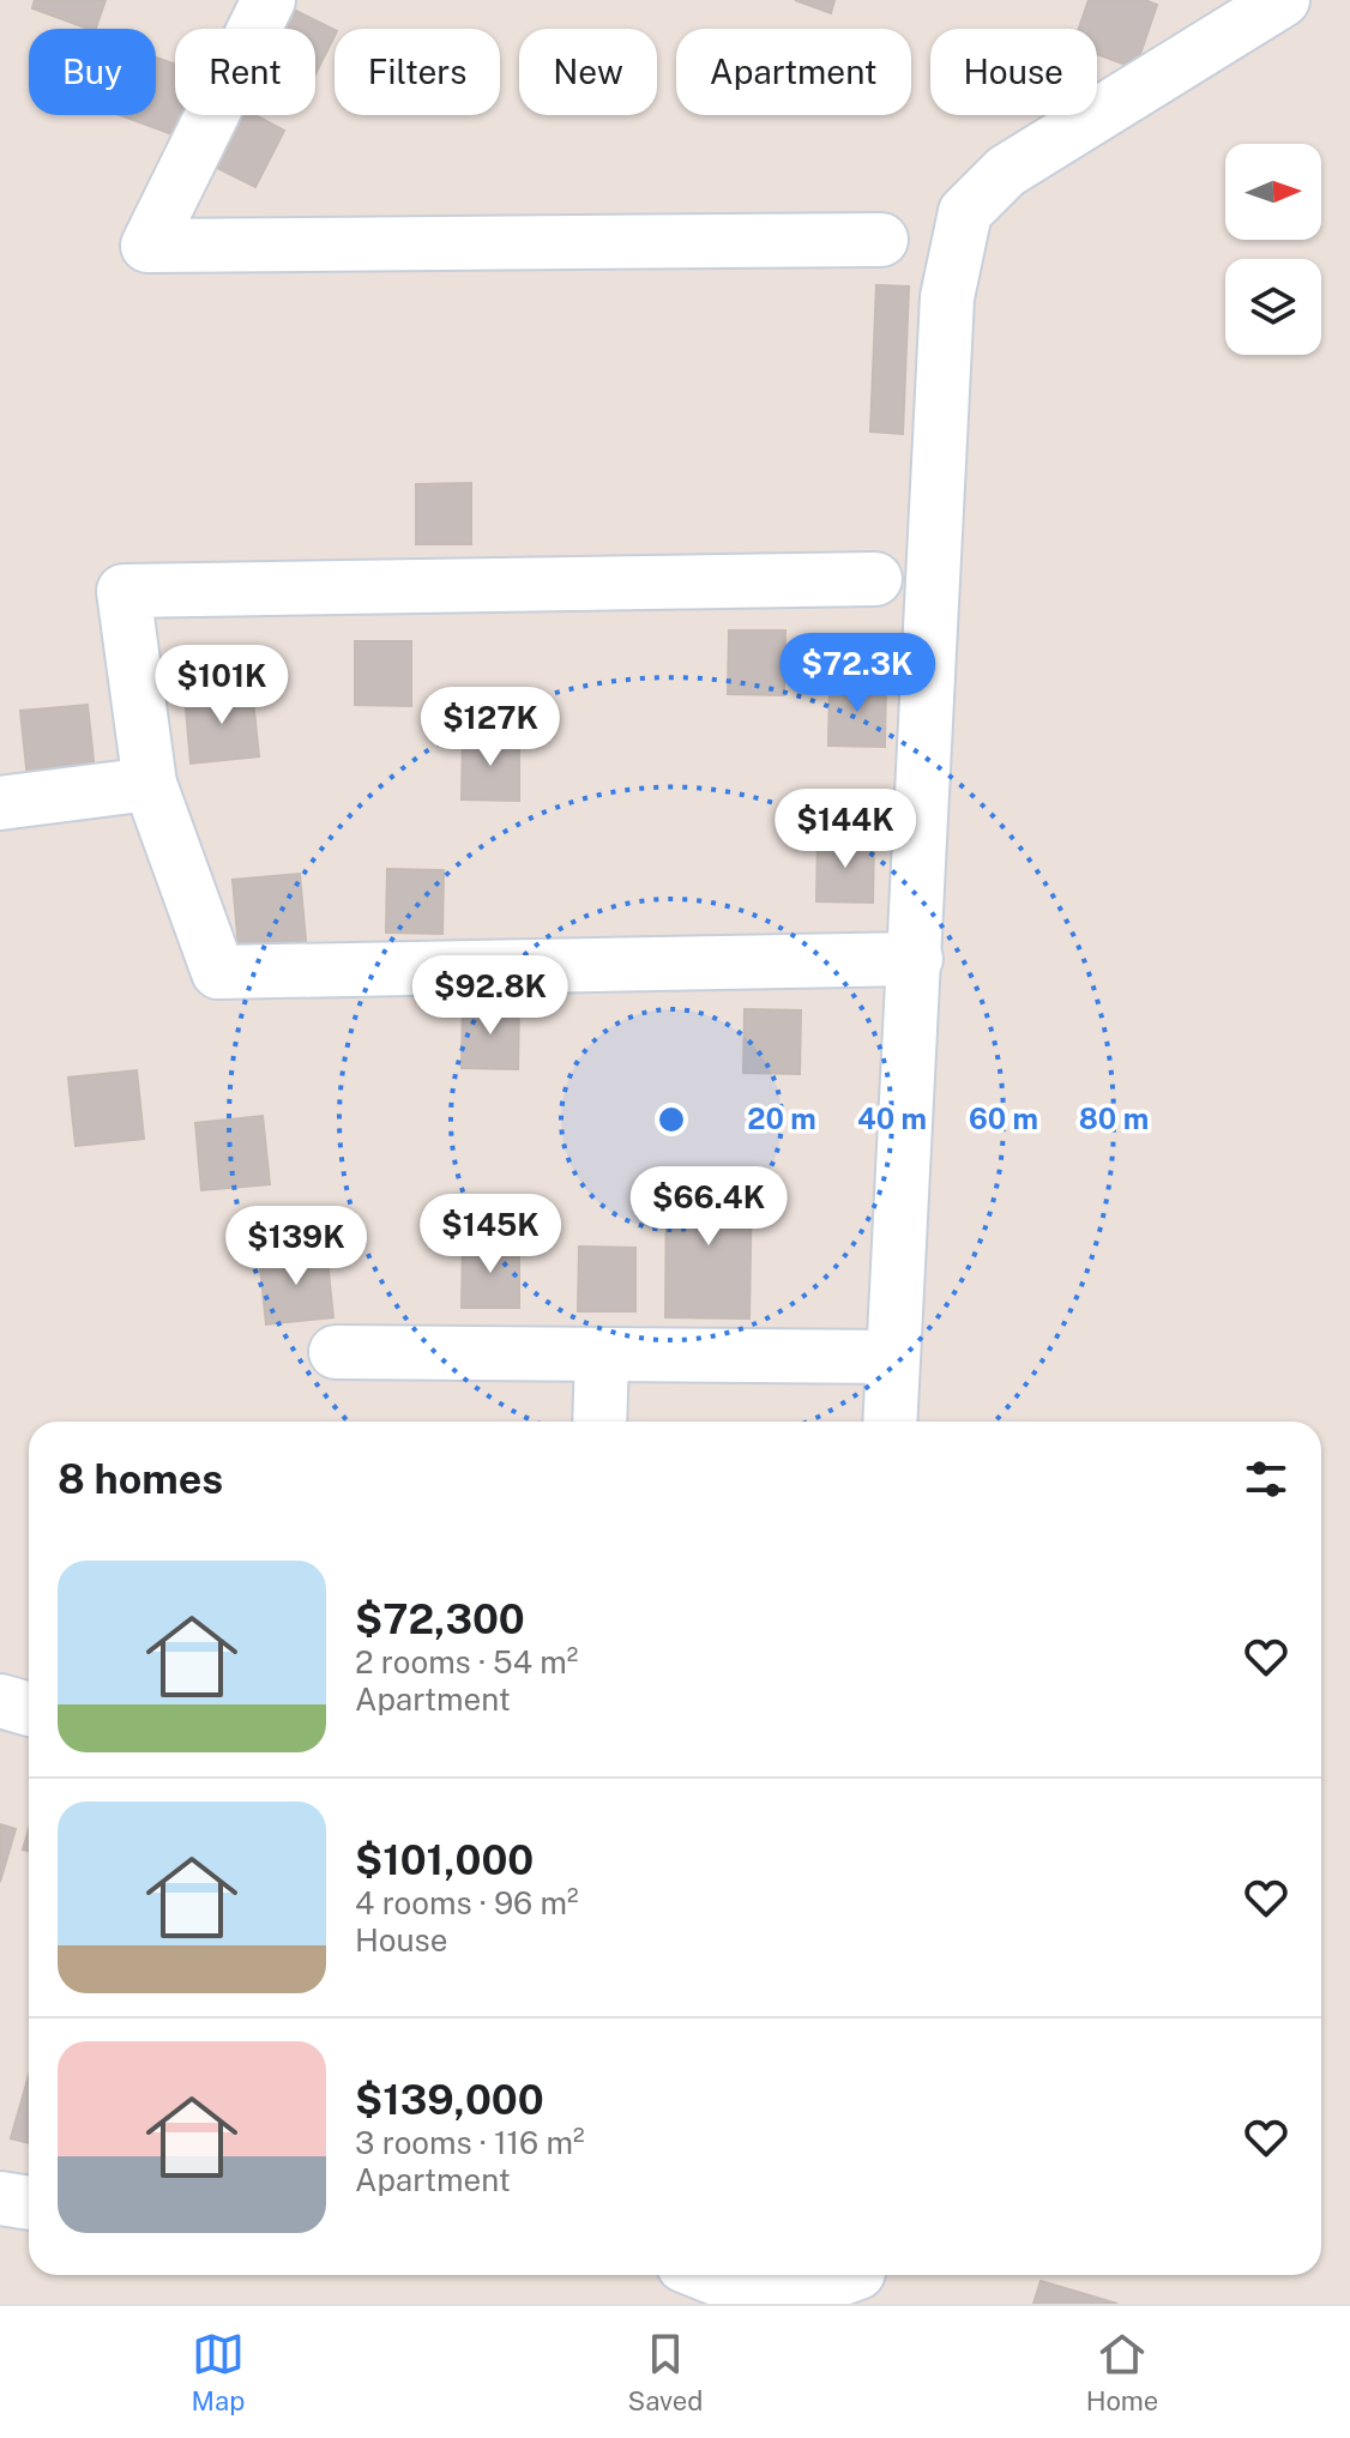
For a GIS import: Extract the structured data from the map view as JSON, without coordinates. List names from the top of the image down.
{
  "north": "right",
  "page": {
    "chip": [
      "Buy",
      "Rent",
      "Filters",
      "New",
      "Apartment",
      "House"
    ],
    "price": [
      "$72.3K",
      "$101K",
      "$127K",
      "$144K",
      "$92.8K",
      "$66.4K",
      "$145K",
      "$139K"
    ],
    "heading": "8 homes",
    "list": [
      {
        "name": "$72,300",
        "note": "2 rooms · 54 m² · Apartment"
      },
      {
        "name": "$101,000",
        "note": "4 rooms · 96 m² · House"
      },
      {
        "name": "$139,000",
        "note": "3 rooms · 116 m² · Apartment"
      }
    ],
    "tabs": ["Map", "Saved", "Home"]
  },
  "rings": [
    "20 m",
    "40 m",
    "60 m",
    "80 m"
  ]
}
